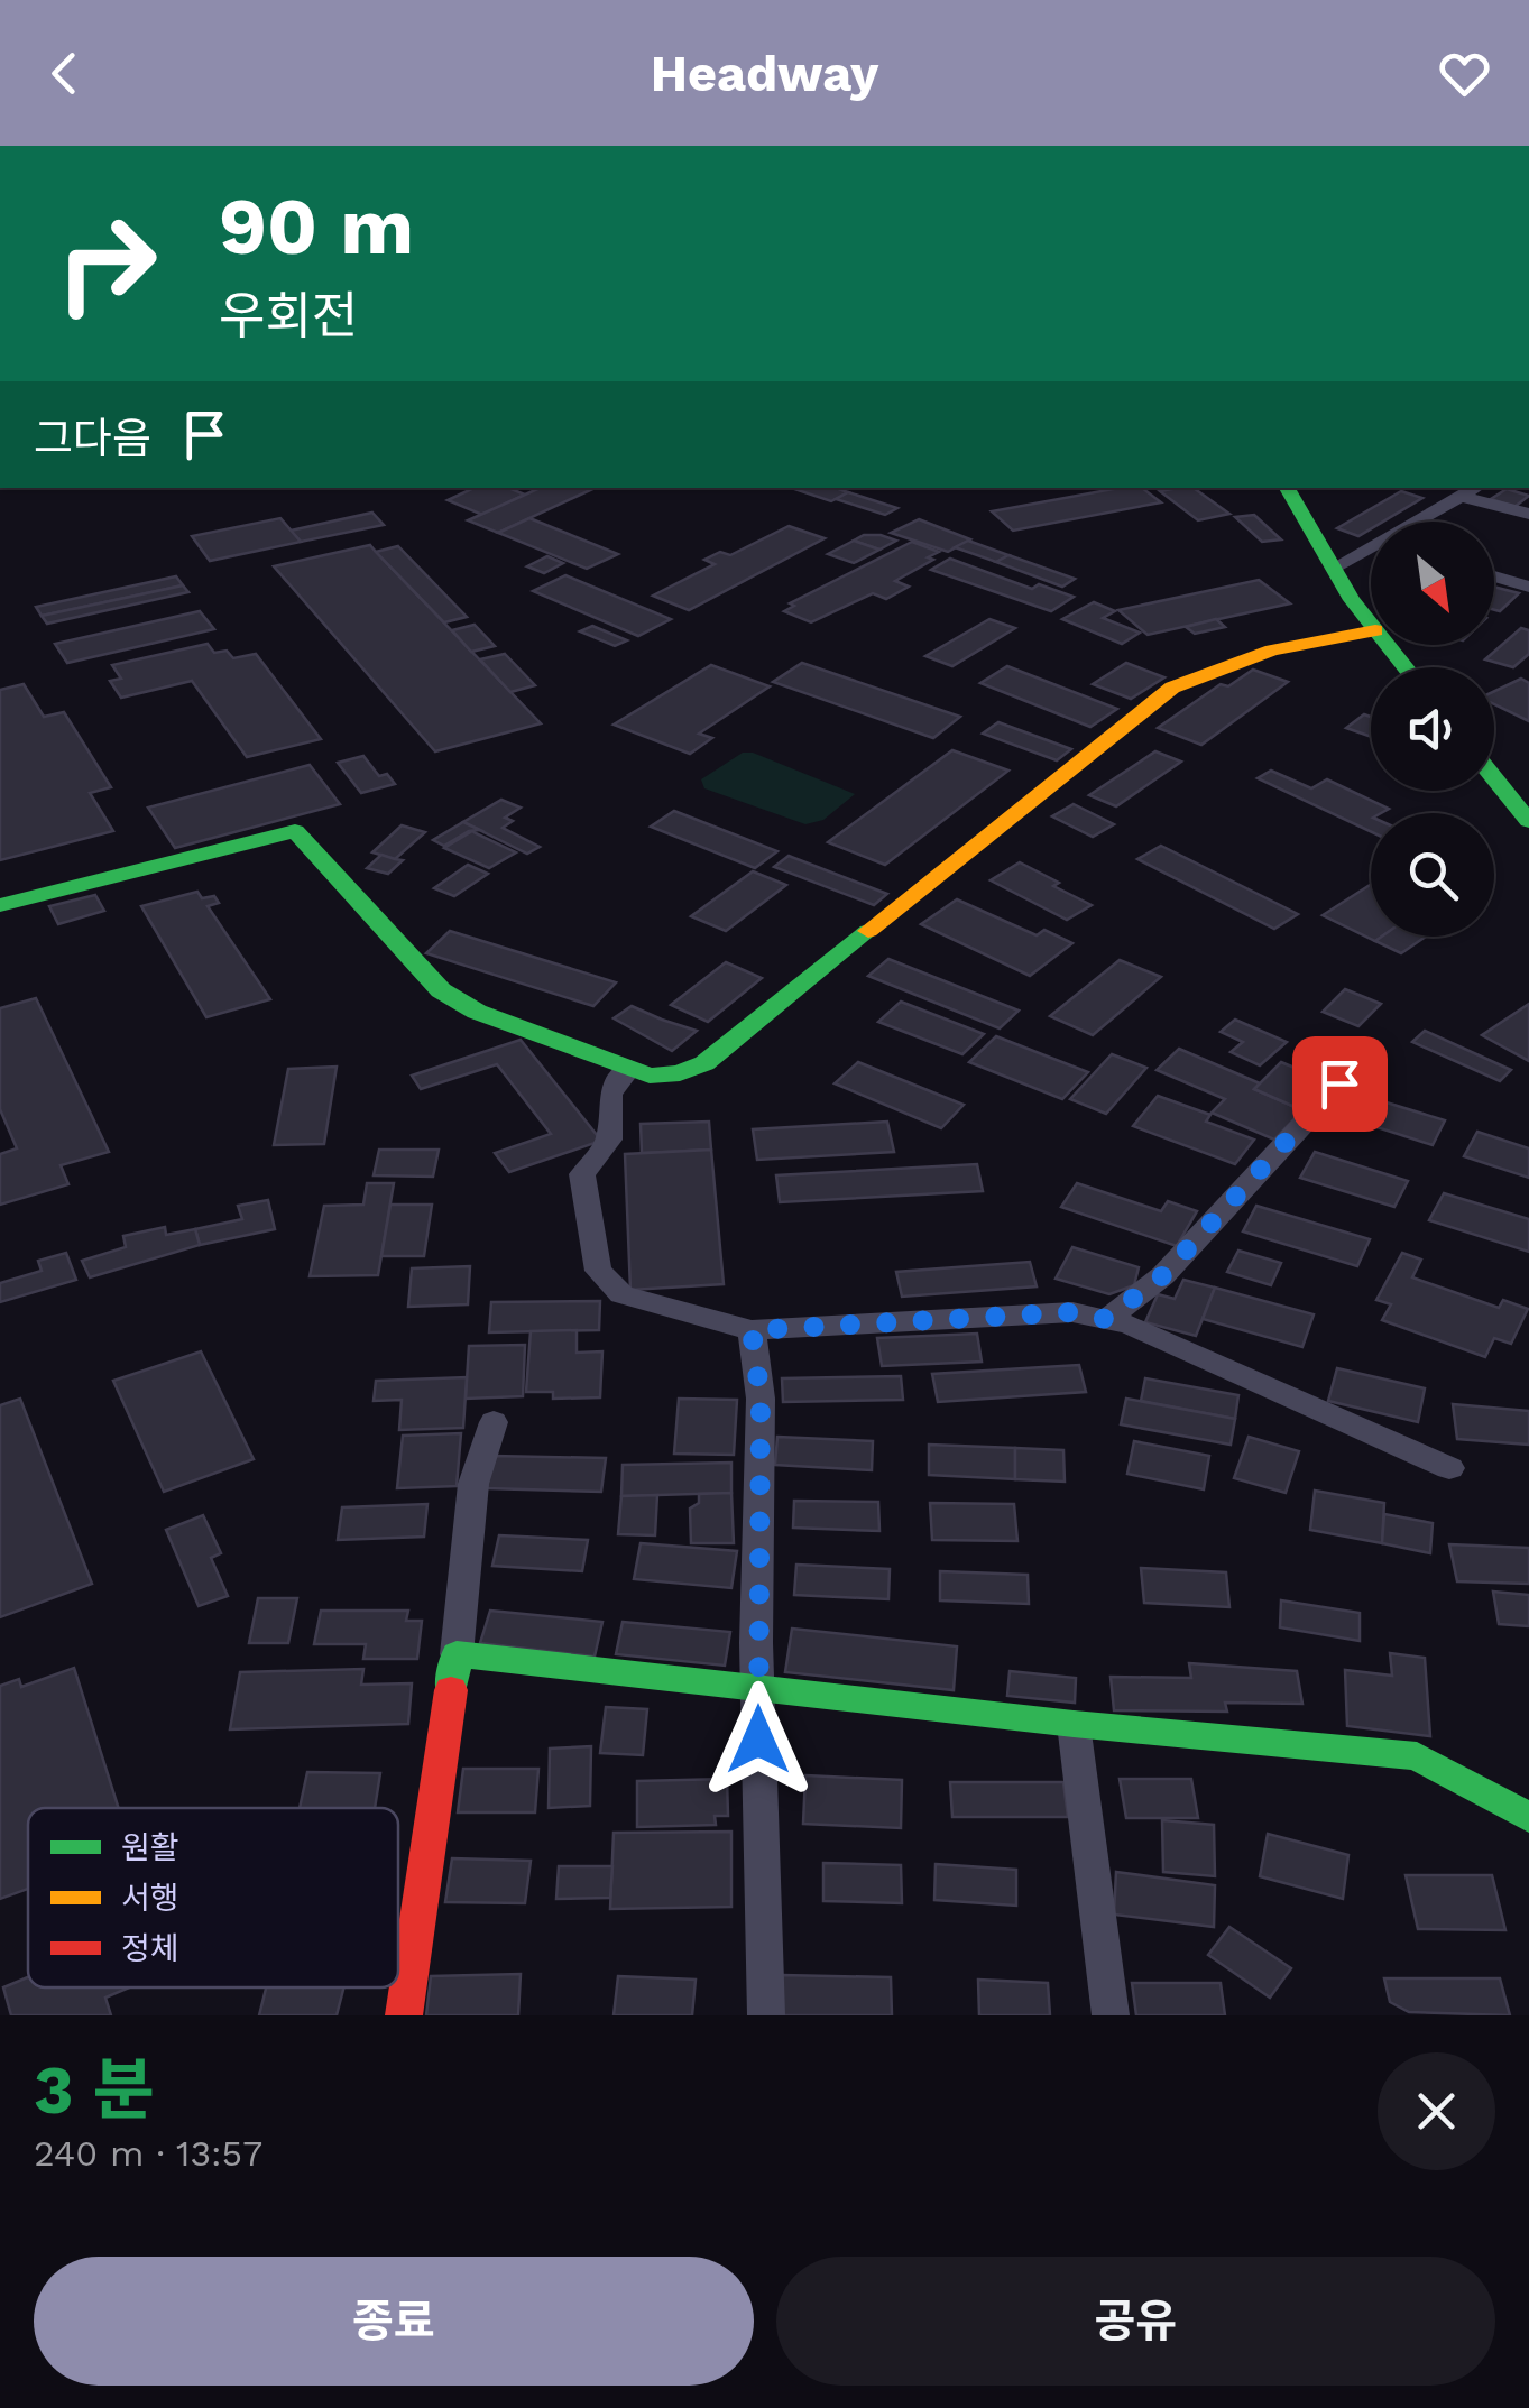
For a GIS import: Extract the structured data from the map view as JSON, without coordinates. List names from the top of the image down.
{
  "legend": ["원활", "서행", "정체"],
  "north": "bottom right",
  "page": {
    "header": "Headway",
    "turn": ["90 m", "우회전"],
    "then": "그다음",
    "heading": ["3 분", "240 m · 13:57"],
    "buttons": ["종료", "공유"]
  }
}
